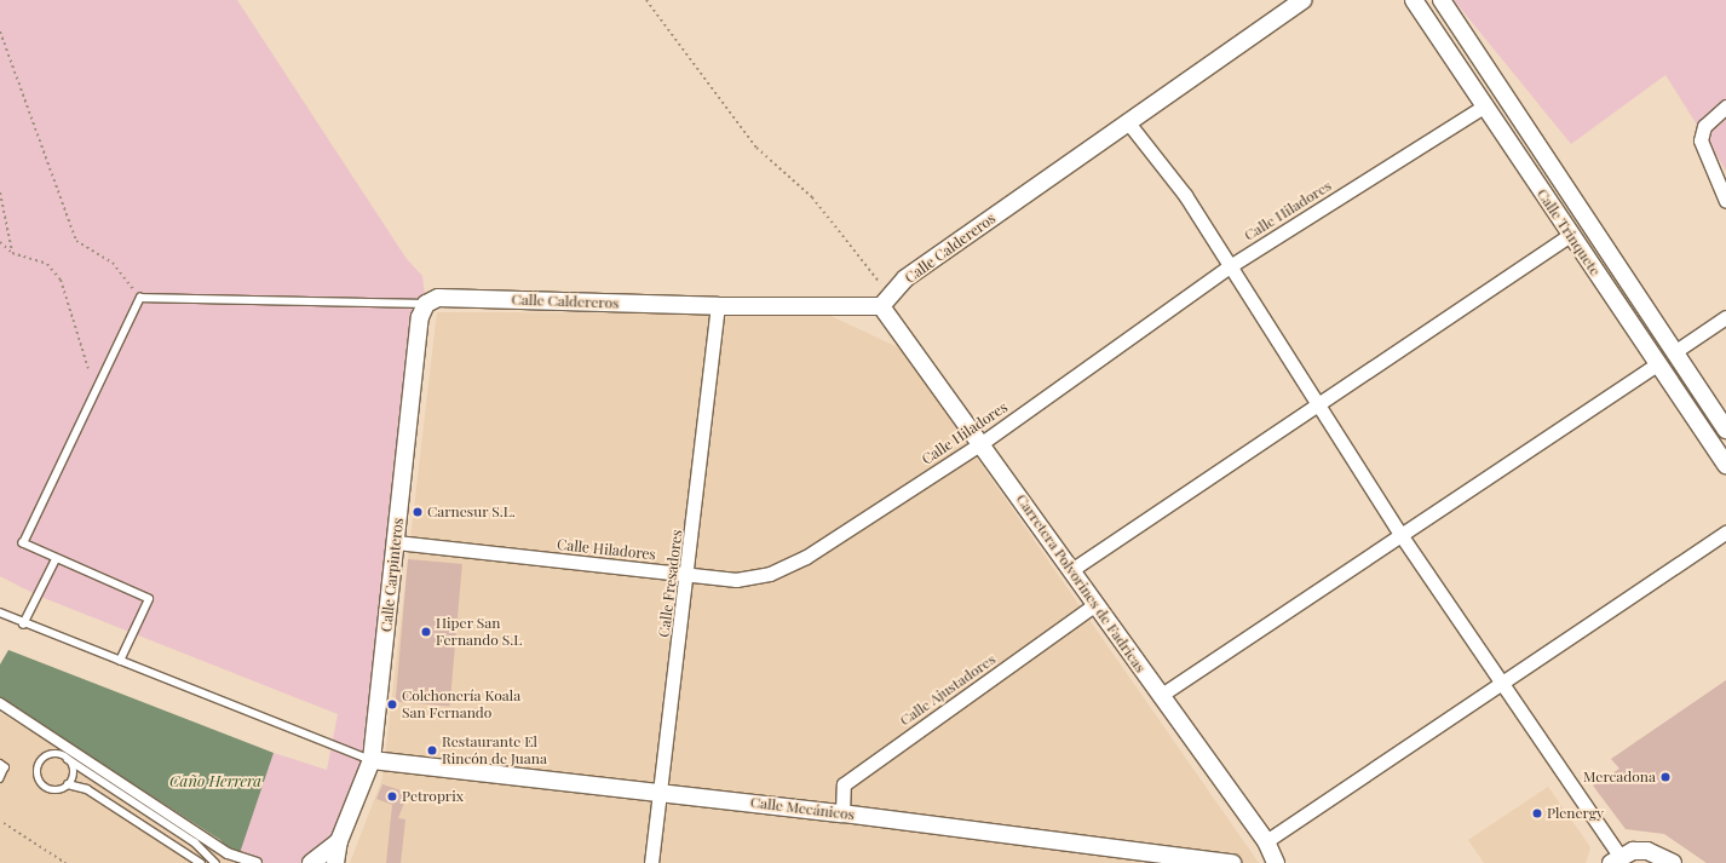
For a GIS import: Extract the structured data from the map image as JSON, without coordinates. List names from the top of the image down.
{
  "streets": {
    "street": [
      "Calle Hiladores",
      "Calle Trinquete",
      "Calle Caldereros",
      "Calle Carpinteros",
      "Calle Fresadores",
      "Carretera Polvorines de Fadricas",
      "Calle Ajustadores",
      "Calle Mecánicos"
    ]
  },
  "crossings": [
    ["Calle Hiladores", "Calle Trinquete"],
    ["Calle Hiladores", "Calle Carpinteros"],
    ["Calle Hiladores", "Calle Fresadores"],
    ["Calle Hiladores", "Carretera Polvorines de Fadricas"],
    ["Calle Caldereros", "Calle Carpinteros"],
    ["Calle Caldereros", "Calle Fresadores"],
    ["Calle Caldereros", "Carretera Polvorines de Fadricas"],
    ["Calle Carpinteros", "Calle Mecánicos"],
    ["Calle Fresadores", "Calle Mecánicos"],
    ["Carretera Polvorines de Fadricas", "Calle Ajustadores"],
    ["Calle Ajustadores", "Calle Mecánicos"]
  ],
  "water": ["Caño Herrera"],
  "places": [
    "Carnesur S.L.",
    "Hiper San Fernando S.L",
    "Colchonería Koala San Fernando",
    "Restaurante El Rincón de Juana",
    "Mercadona",
    "Petroprix",
    "Plenergy"
  ]
}
